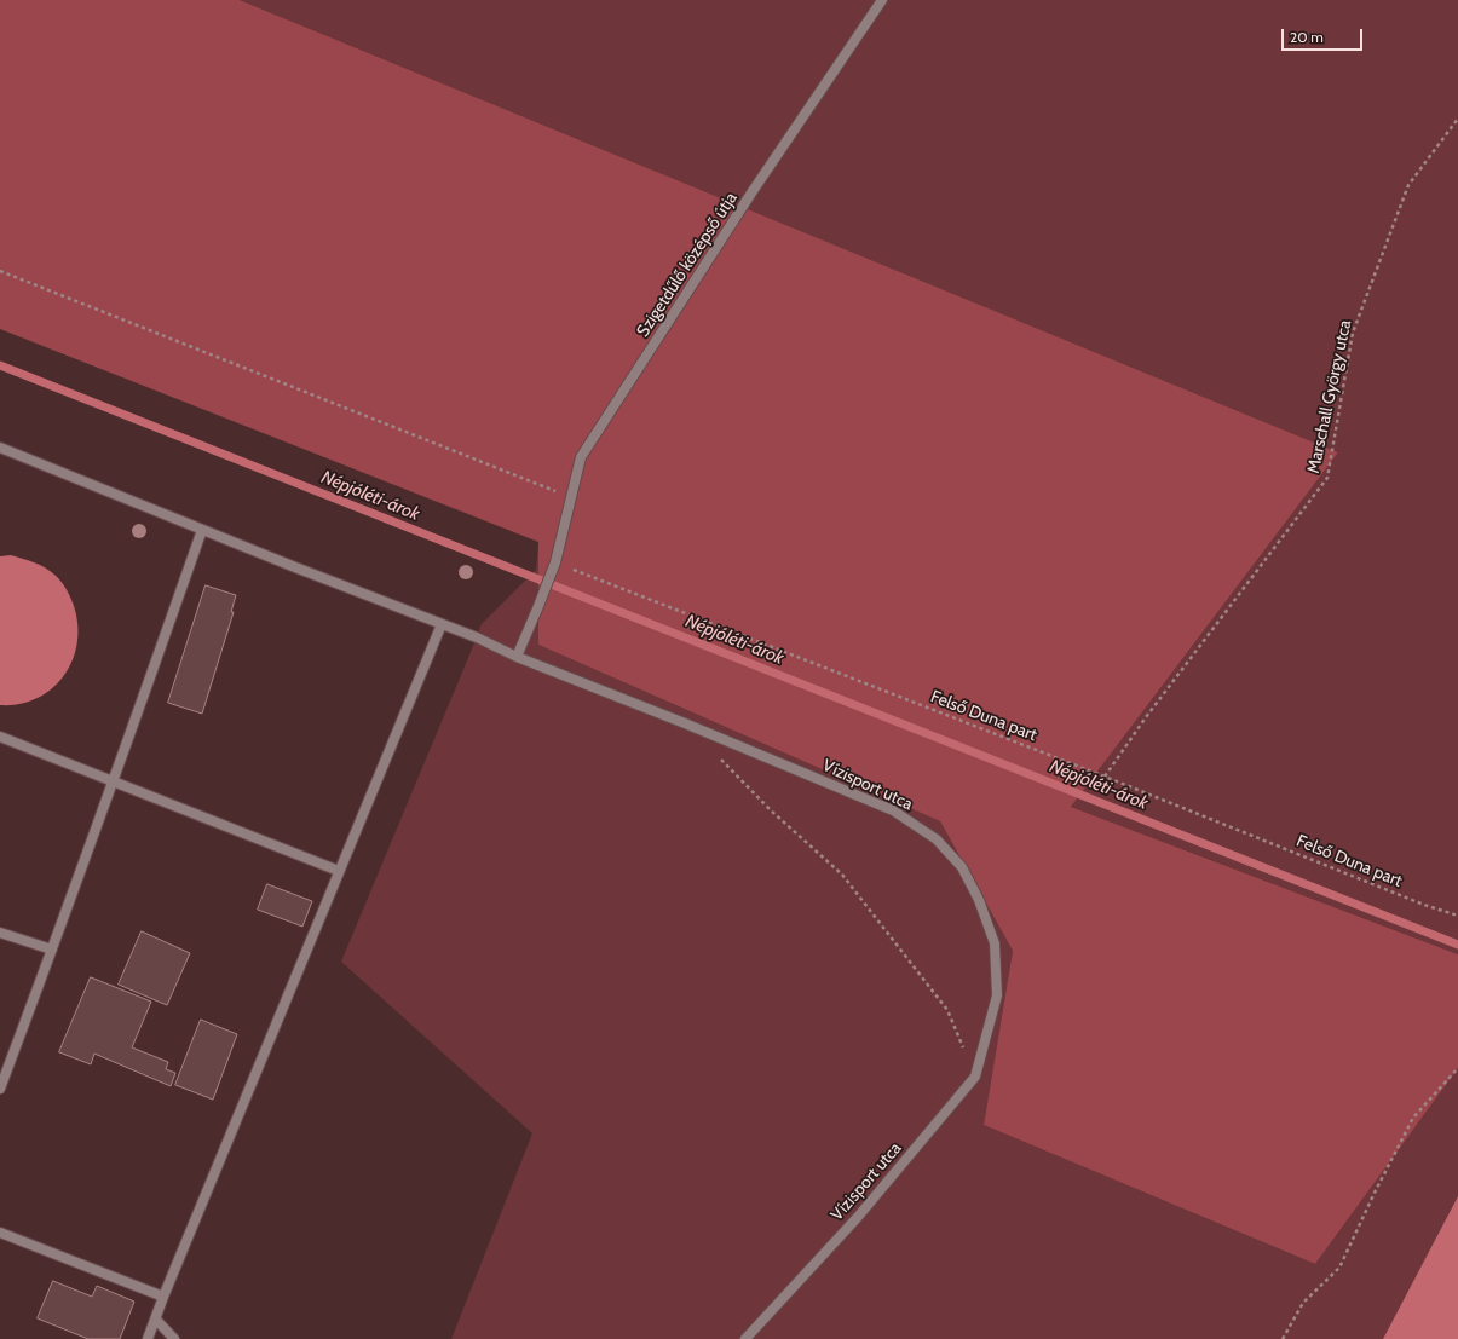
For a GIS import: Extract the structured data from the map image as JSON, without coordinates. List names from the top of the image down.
{
  "streets": {
    "lane": ["Szigetdűlő középső útja", "Vízisport utca"],
    "path": ["Marschall György utca", "Felső Duna part"]
  },
  "crossings": [
    ["Szigetdűlő középső útja", "Felső Duna part"],
    ["Szigetdűlő középső útja", "Vízisport utca"],
    ["Marschall György utca", "Felső Duna part"]
  ],
  "water": ["Népjóléti-árok"],
  "scale_bar": "20 m"
}
